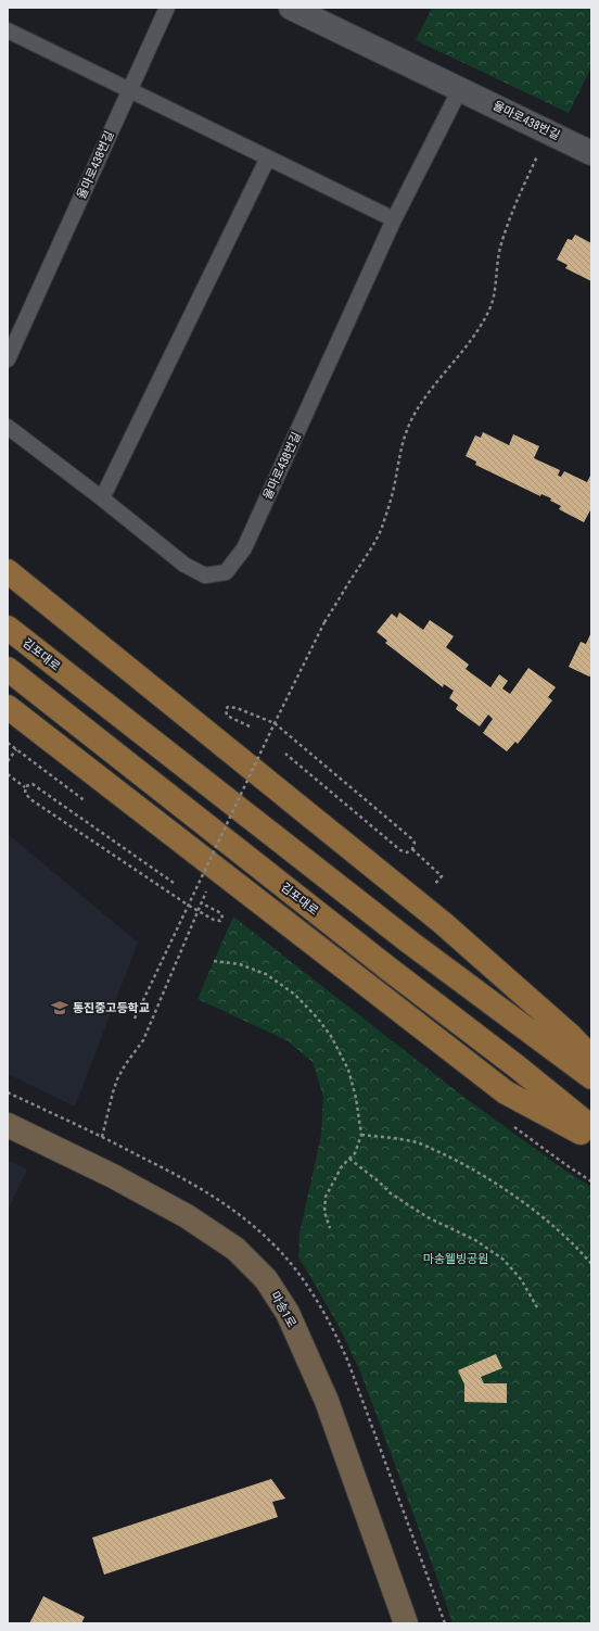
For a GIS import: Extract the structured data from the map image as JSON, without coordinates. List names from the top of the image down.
{
  "streets": {
    "main road": ["김포대로"],
    "street": ["율마로438번길", "마송1로"]
  },
  "parks": ["마송웰빙공원"],
  "places": {
    "school or university": ["통진중고등학교"]
  }
}
